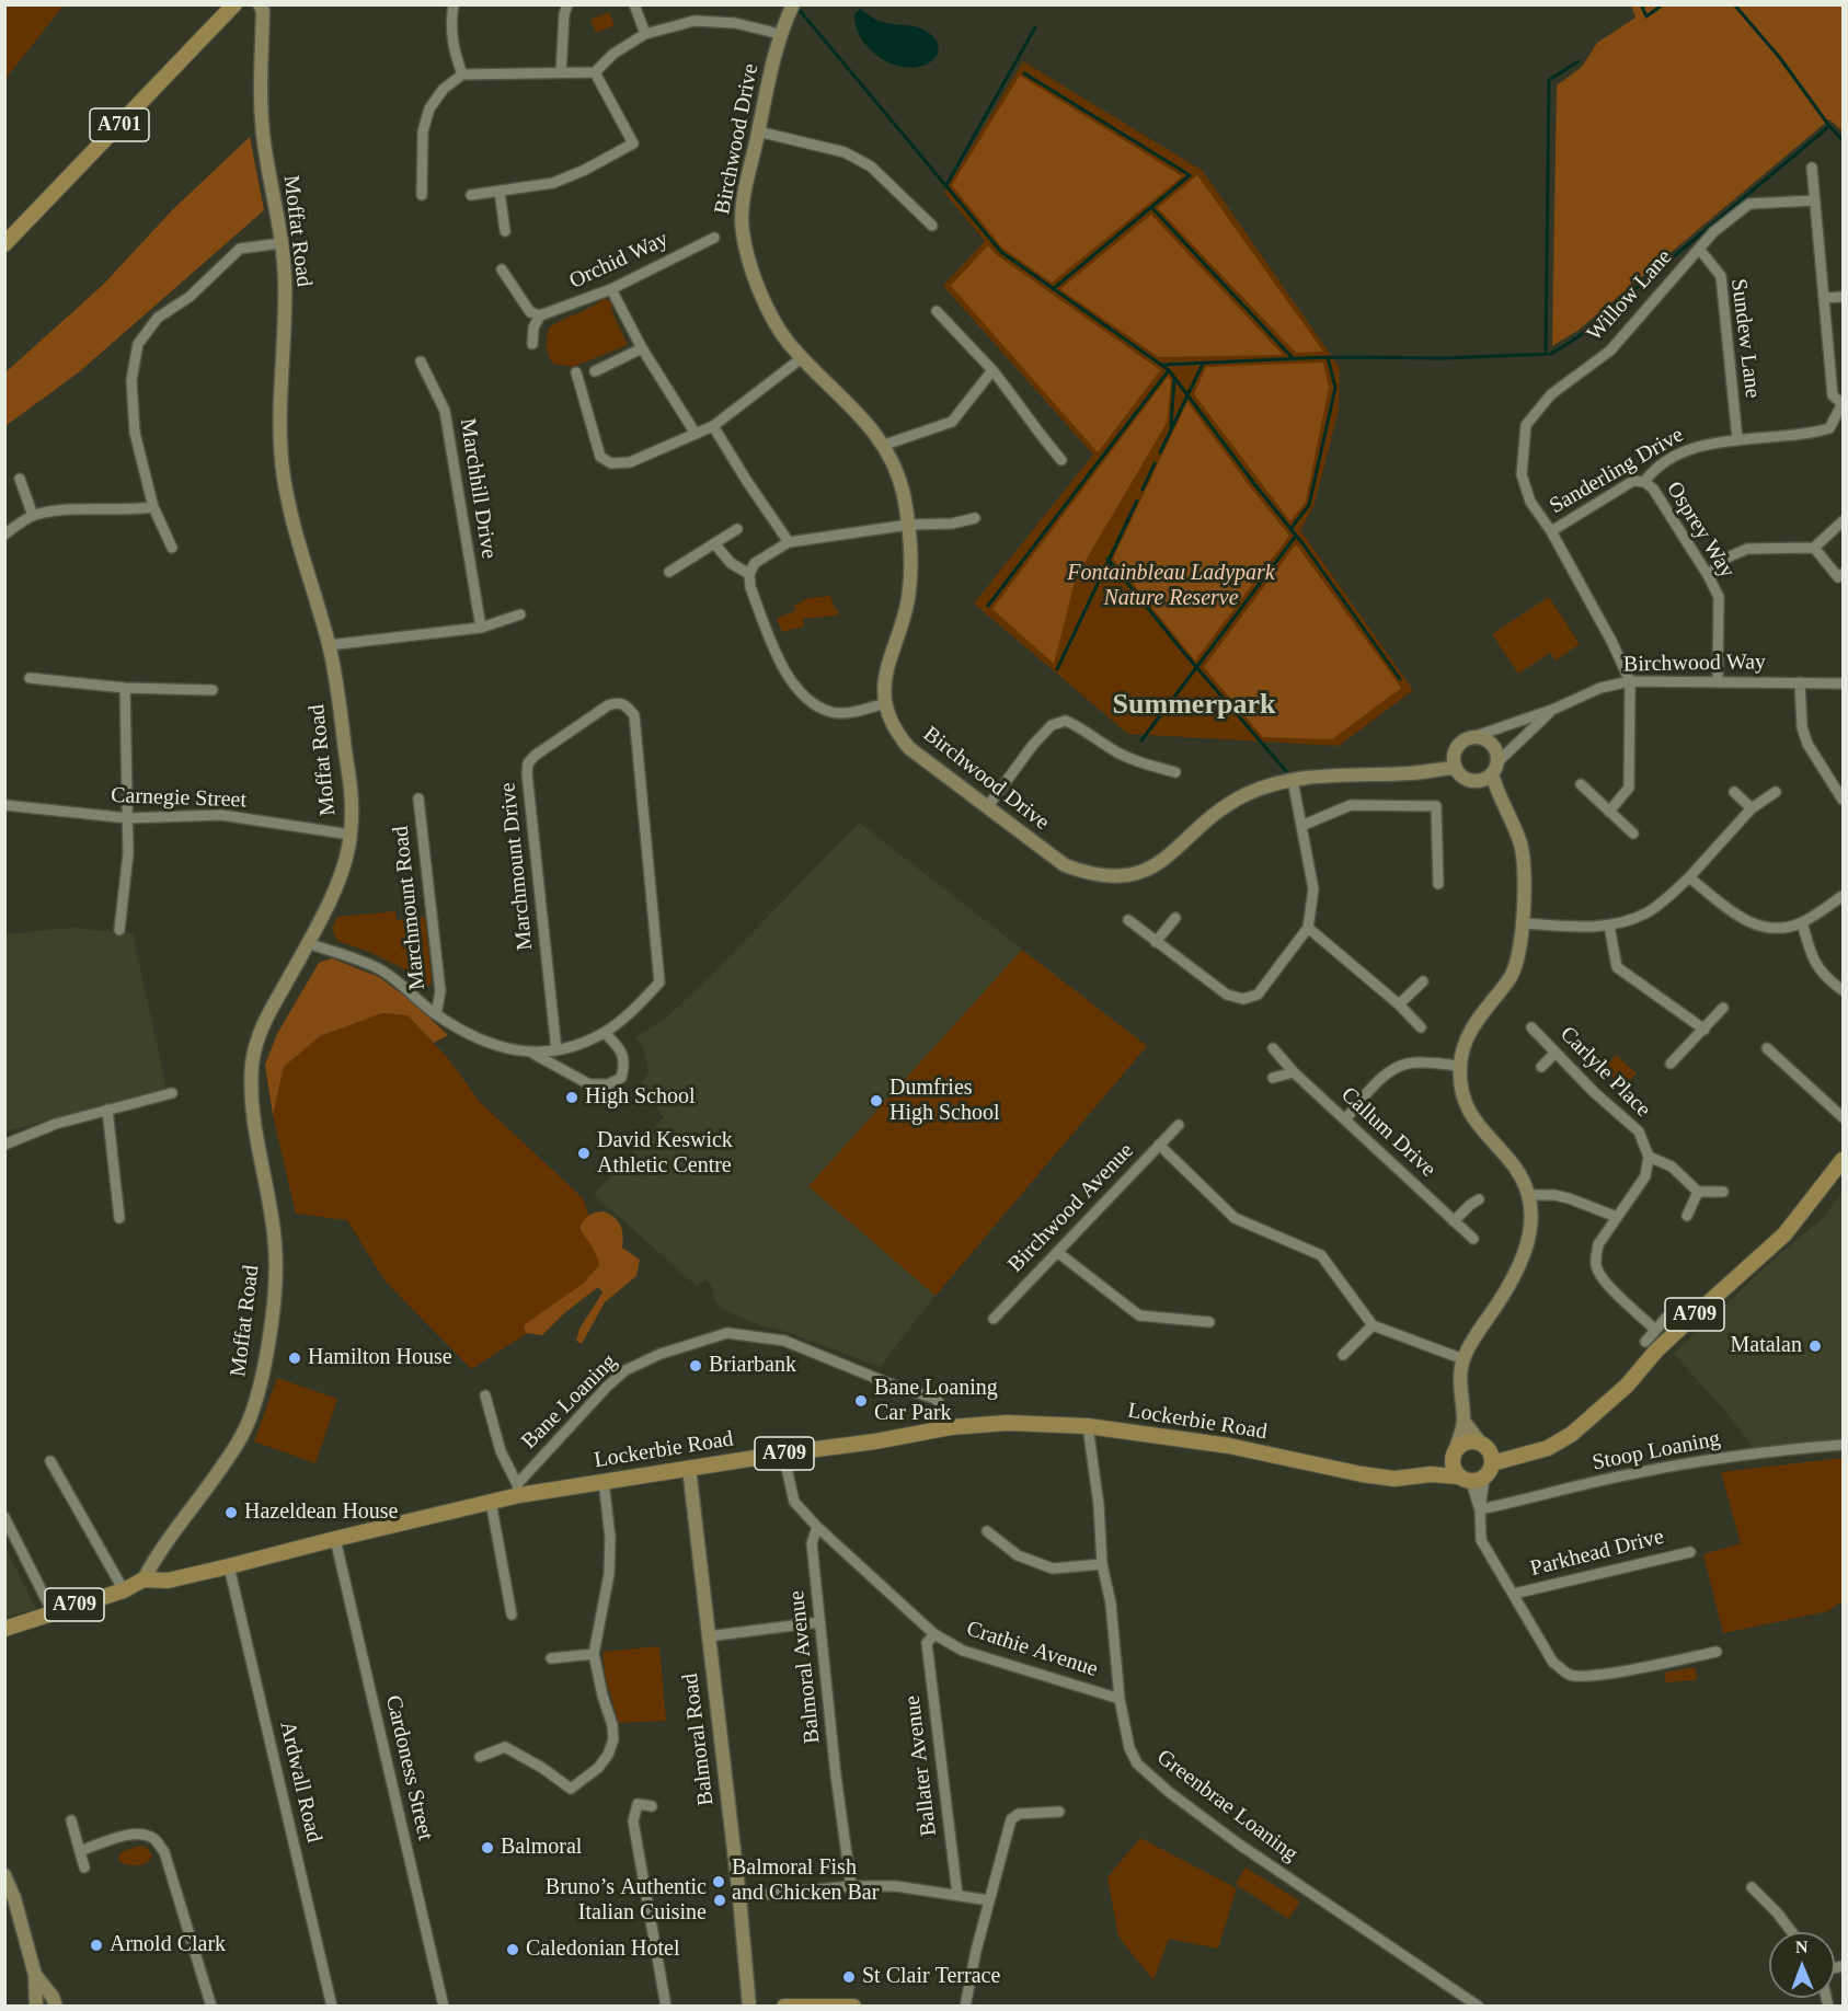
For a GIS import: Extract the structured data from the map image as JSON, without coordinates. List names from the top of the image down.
{
  "streets": {
    "main road": ["A701", "A709", "Lockerbie Road"],
    "street": [
      "Birchwood Drive",
      "Moffat Road",
      "Orchid Way",
      "Willow Lane",
      "Sundew Lane",
      "Sanderling Drive",
      "Marchhill Drive",
      "Osprey Way",
      "Birchwood Way",
      "Carnegie Street",
      "Marchmount Drive",
      "Marchmount Road",
      "Carlyle Place",
      "Callum Drive",
      "Birchwood Avenue",
      "Bane Loaning",
      "Stoop Loaning",
      "Parkhead Drive",
      "Crathie Avenue",
      "Balmoral Avenue",
      "Balmoral Road",
      "Ballater Avenue",
      "Cardoness Street",
      "Ardwall Road",
      "Greenbrae Loaning"
    ]
  },
  "crossings": [
    ["Birchwood Drive", "Birchwood Way"],
    ["Moffat Road", "Carnegie Street"],
    ["Moffat Road", "A709"],
    ["Moffat Road", "Lockerbie Road"],
    ["Willow Lane", "Sundew Lane"],
    ["Willow Lane", "Sanderling Drive"],
    ["Willow Lane", "Birchwood Way"],
    ["Sundew Lane", "Sanderling Drive"],
    ["Sanderling Drive", "Osprey Way"],
    ["Osprey Way", "Birchwood Way"],
    ["A709", "Lockerbie Road"],
    ["Bane Loaning", "Lockerbie Road"],
    ["Lockerbie Road", "Balmoral Road"],
    ["Lockerbie Road", "Cardoness Street"],
    ["Lockerbie Road", "Ardwall Road"],
    ["Lockerbie Road", "Greenbrae Loaning"],
    ["Crathie Avenue", "Balmoral Avenue"],
    ["Crathie Avenue", "Ballater Avenue"],
    ["Crathie Avenue", "Greenbrae Loaning"]
  ],
  "districts": ["Summerpark"],
  "parks": ["Fontainbleau Ladypark Nature Reserve"],
  "places": [
    "High School",
    "Dumfries High School",
    "David Keswick Athletic Centre",
    "Matalan",
    "Hamilton House",
    "Briarbank",
    "Bane Loaning Car Park",
    "Hazeldean House",
    "Balmoral",
    "Balmoral Fish and Chicken Bar",
    "Bruno’s Authentic Italian Cuisine",
    "Arnold Clark",
    "Caledonian Hotel",
    "St Clair Terrace"
  ],
  "north": "top"
}
